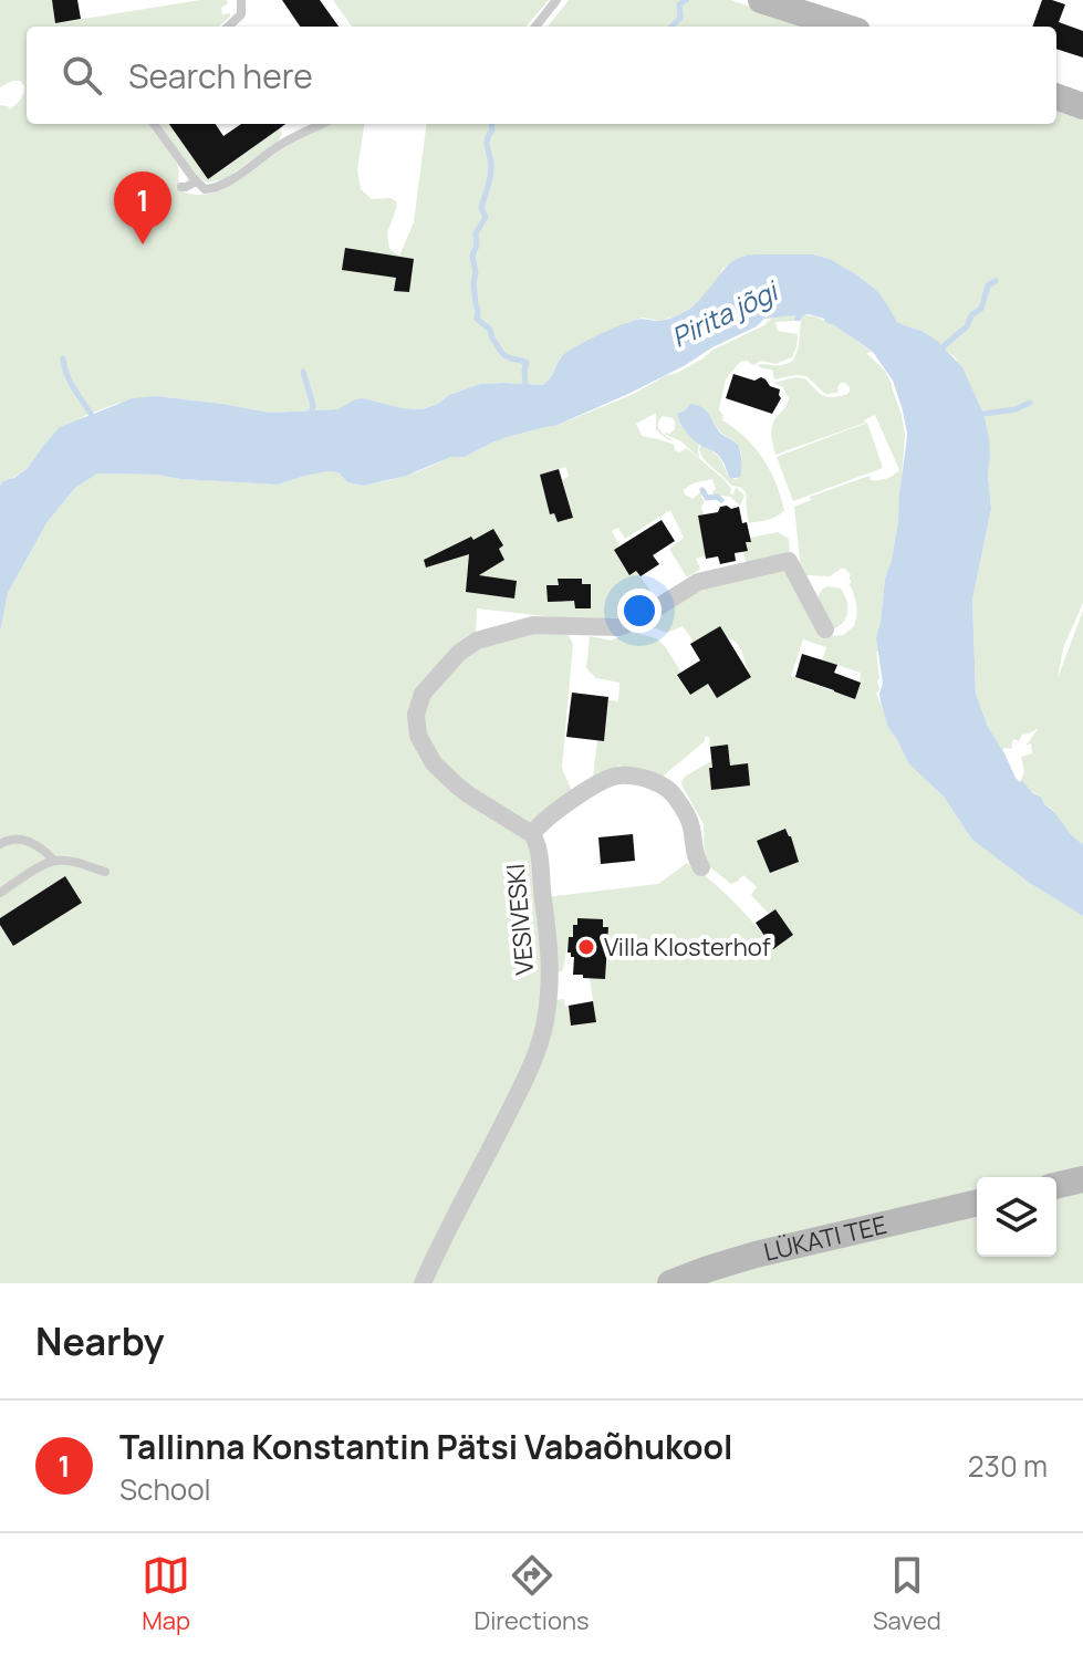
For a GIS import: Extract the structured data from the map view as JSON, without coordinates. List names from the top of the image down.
{
  "streets": {
    "main road": ["LÜKATI TEE"],
    "street": ["VESIVESKI"]
  },
  "water": ["Pirita jõgi"],
  "places": ["Villa Klosterhof"],
  "page": {
    "search": "Search here",
    "pins": "1",
    "heading": "Nearby",
    "list": [
      {
        "mark": "1",
        "name": "Tallinna Konstantin Pätsi Vabaõhukool",
        "note": "School",
        "value": "230 m"
      }
    ],
    "nav": ["Map", "Directions", "Saved"]
  }
}
